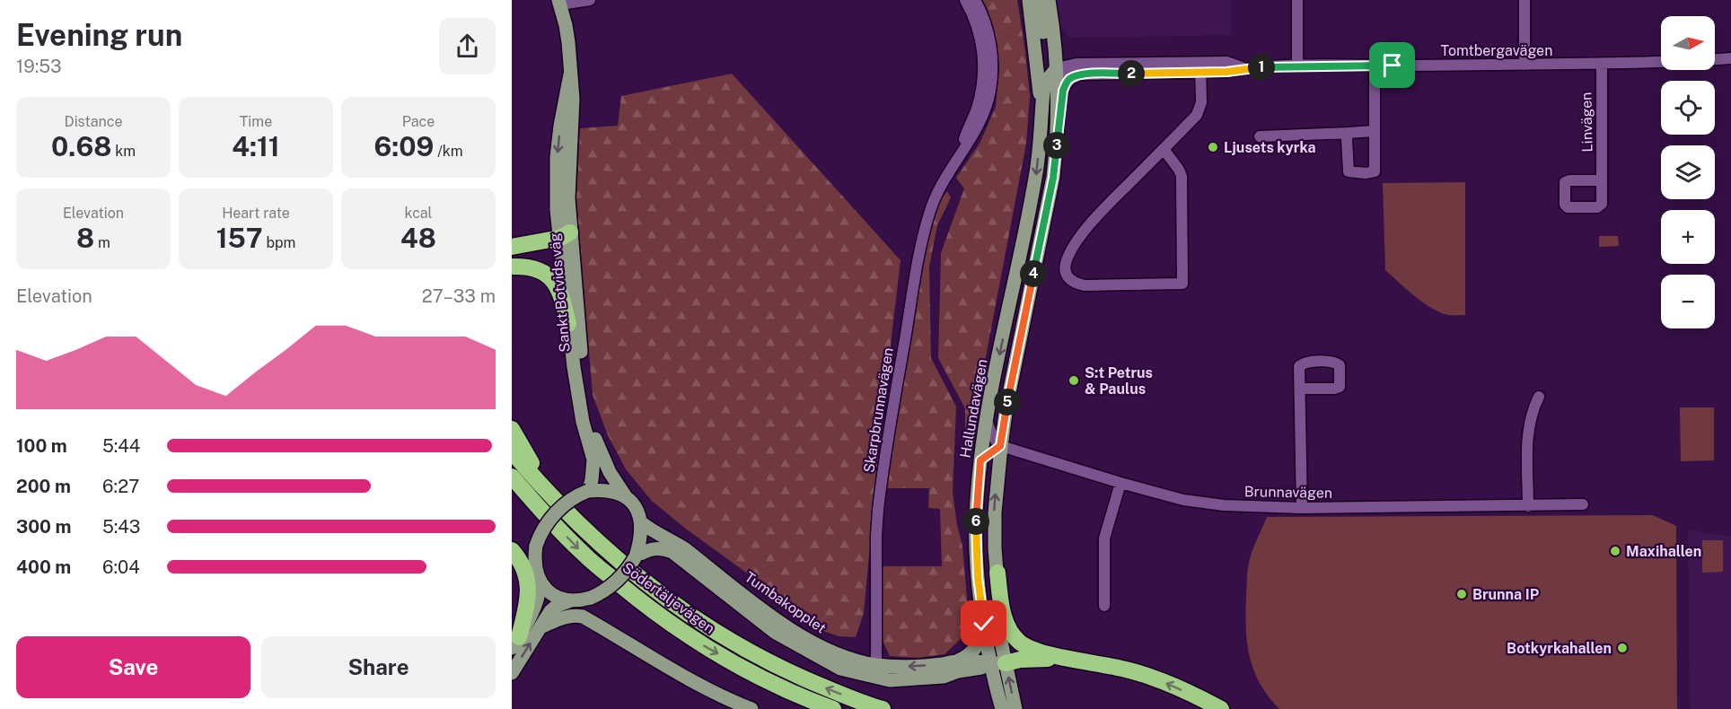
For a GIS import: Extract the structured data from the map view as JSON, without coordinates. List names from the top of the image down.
{
  "streets": {
    "highway": ["Södertäljevägen"],
    "main road": ["Sankt Botvids väg", "Hallundavägen", "Tumbakopplet"],
    "street": [
      "Tomtbergavägen",
      "Linvägen",
      "Skarpbrunnavägen",
      "Brunnavägen"
    ]
  },
  "crossings": [
    ["Tomtbergavägen", "Linvägen"],
    ["Tomtbergavägen", "Hallundavägen"],
    ["Sankt Botvids väg", "Tumbakopplet"],
    ["Hallundavägen", "Brunnavägen"],
    ["Hallundavägen", "Tumbakopplet"],
    ["Skarpbrunnavägen", "Tumbakopplet"]
  ],
  "places": [
    "Ljusets kyrka",
    "S:t Petrus & Paulus",
    "Maxihallen",
    "Brunna IP",
    "Botkyrkahallen"
  ],
  "north": "right",
  "page": {
    "heading": ["Evening run", "19:53"],
    "map_buttons": ["+", "−"],
    "pins": [
      "1",
      "2",
      "3",
      "4",
      "5",
      "6"
    ],
    "stats": [
      ["Distance", "0.68 km"],
      ["Time", "4:11"],
      ["Pace", "6:09 /km"],
      ["Elevation", "8 m"],
      ["Heart rate", "157 bpm"],
      ["kcal", "48"]
    ],
    "chart": ["Elevation", "27–33 m"],
    "list": [
      {
        "name": "100 m",
        "note": "5:44"
      },
      {
        "name": "200 m",
        "note": "6:27"
      },
      {
        "name": "300 m",
        "note": "5:43"
      },
      {
        "name": "400 m",
        "note": "6:04"
      }
    ],
    "buttons": ["Save", "Share"]
  }
}
